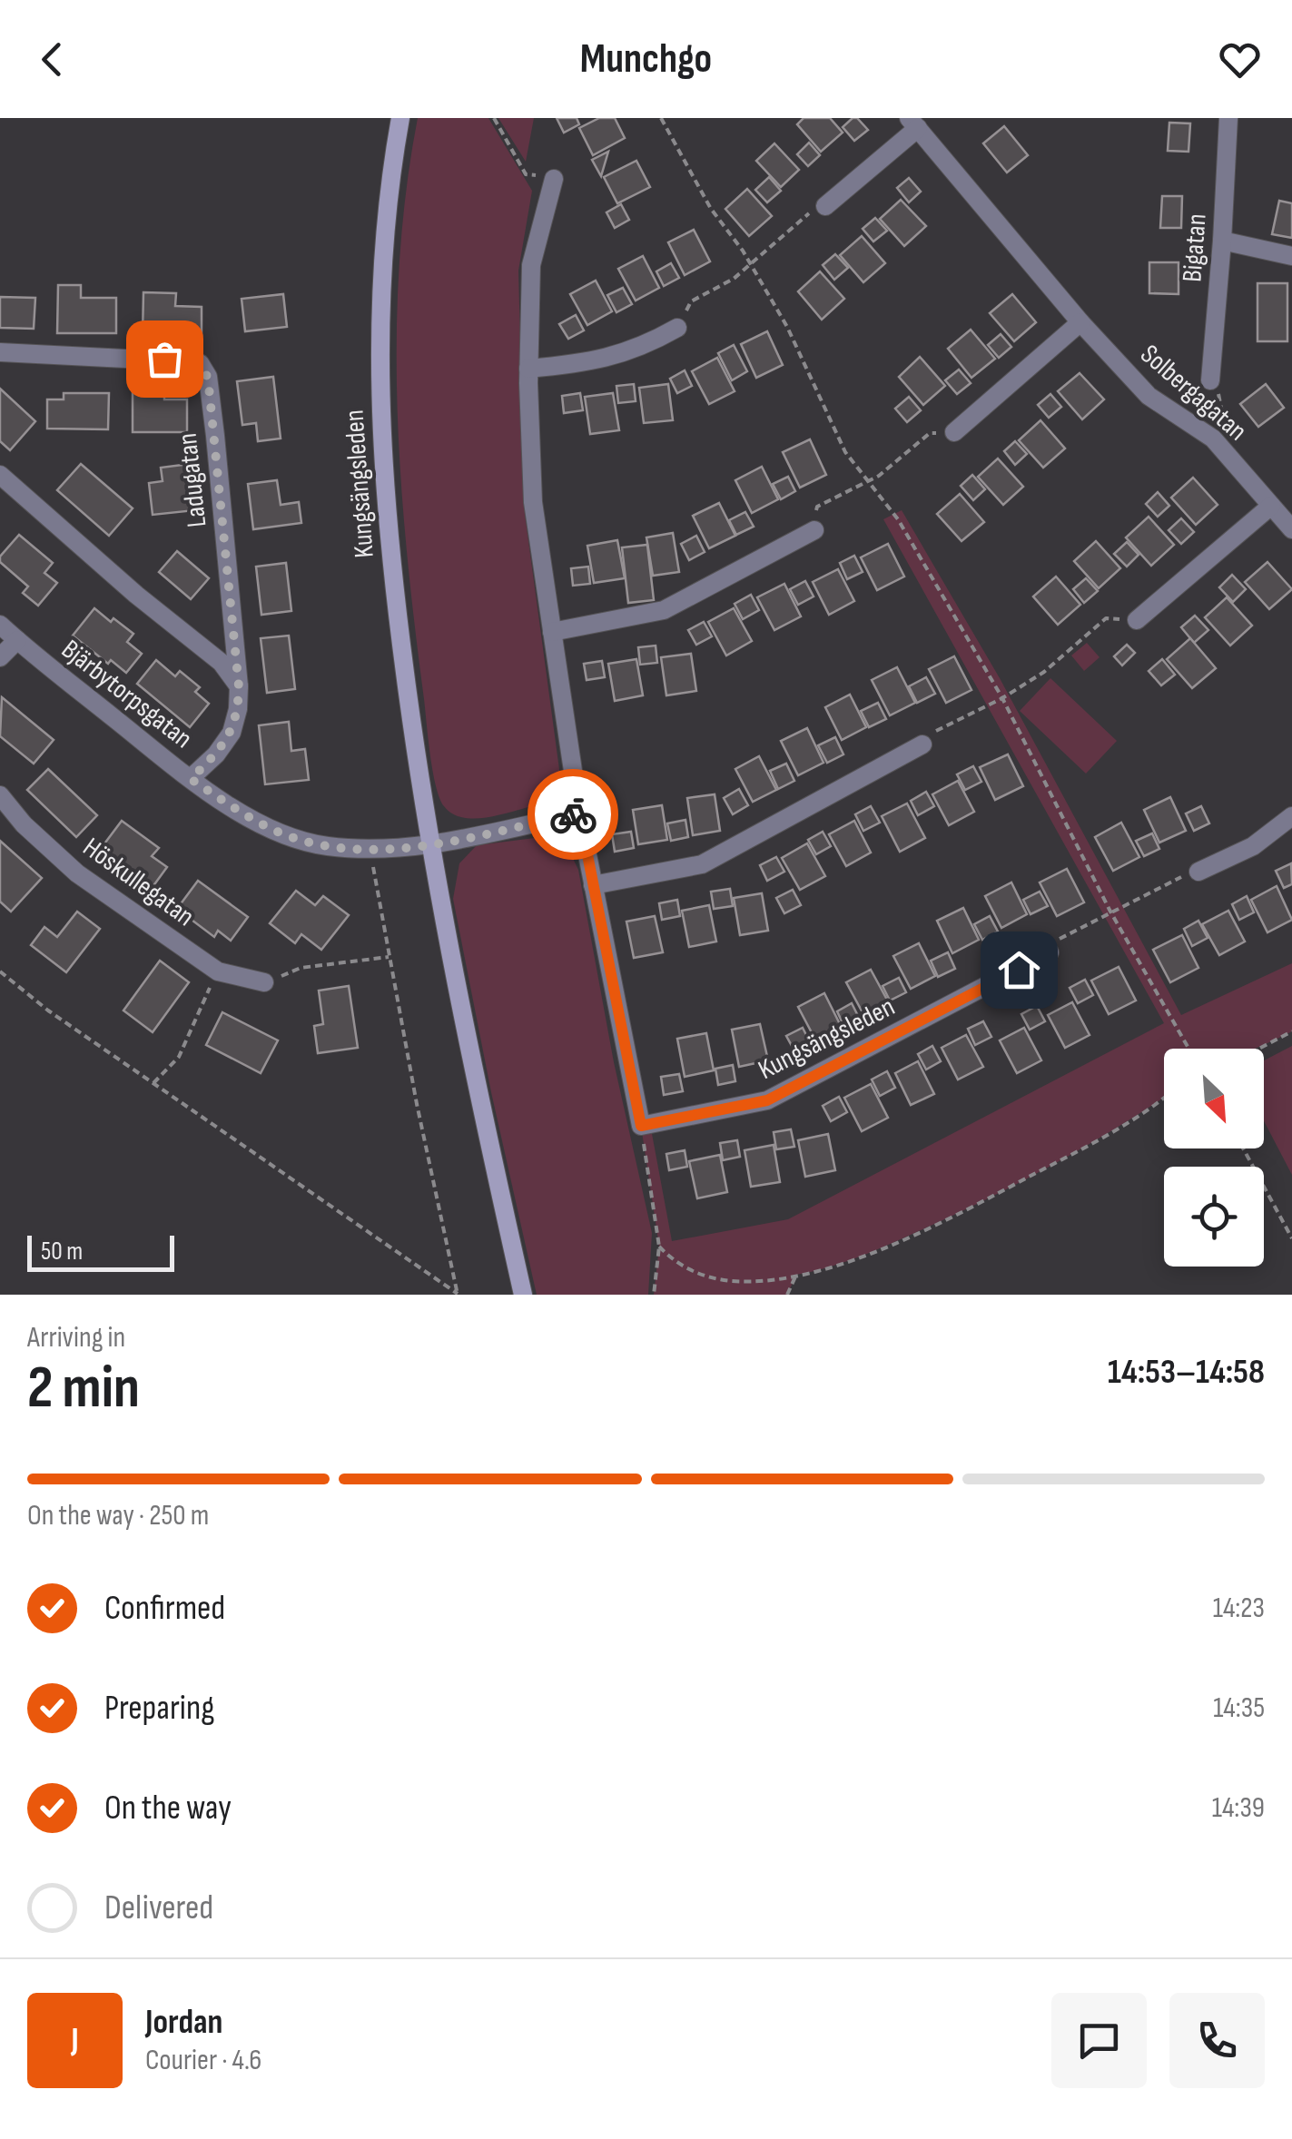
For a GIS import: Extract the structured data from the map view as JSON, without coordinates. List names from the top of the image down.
{
  "streets": {
    "main road": ["Kungsängsleden"],
    "street": [
      "Bigatan",
      "Solbergagatan",
      "Ladugatan",
      "Bjärbytorpsgatan",
      "Höskullegatan"
    ]
  },
  "crossings": [
    ["Ladugatan", "Bjärbytorpsgatan"],
    ["Kungsängsleden", "Bjärbytorpsgatan"]
  ],
  "scale_bar": "50 m",
  "north": "bottom right",
  "page": {
    "header": "Munchgo",
    "scale": "50 m",
    "heading": ["2 min", "Arriving in", "14:53–14:58"],
    "panel": ["Jordan", "Courier · 4.6"],
    "bar": "On the way · 250 m",
    "list": [
      ["Confirmed", "14:23"],
      ["Preparing", "14:35"],
      ["On the way", "14:39"],
      "Delivered"
    ],
    "round": "J"
  }
}
